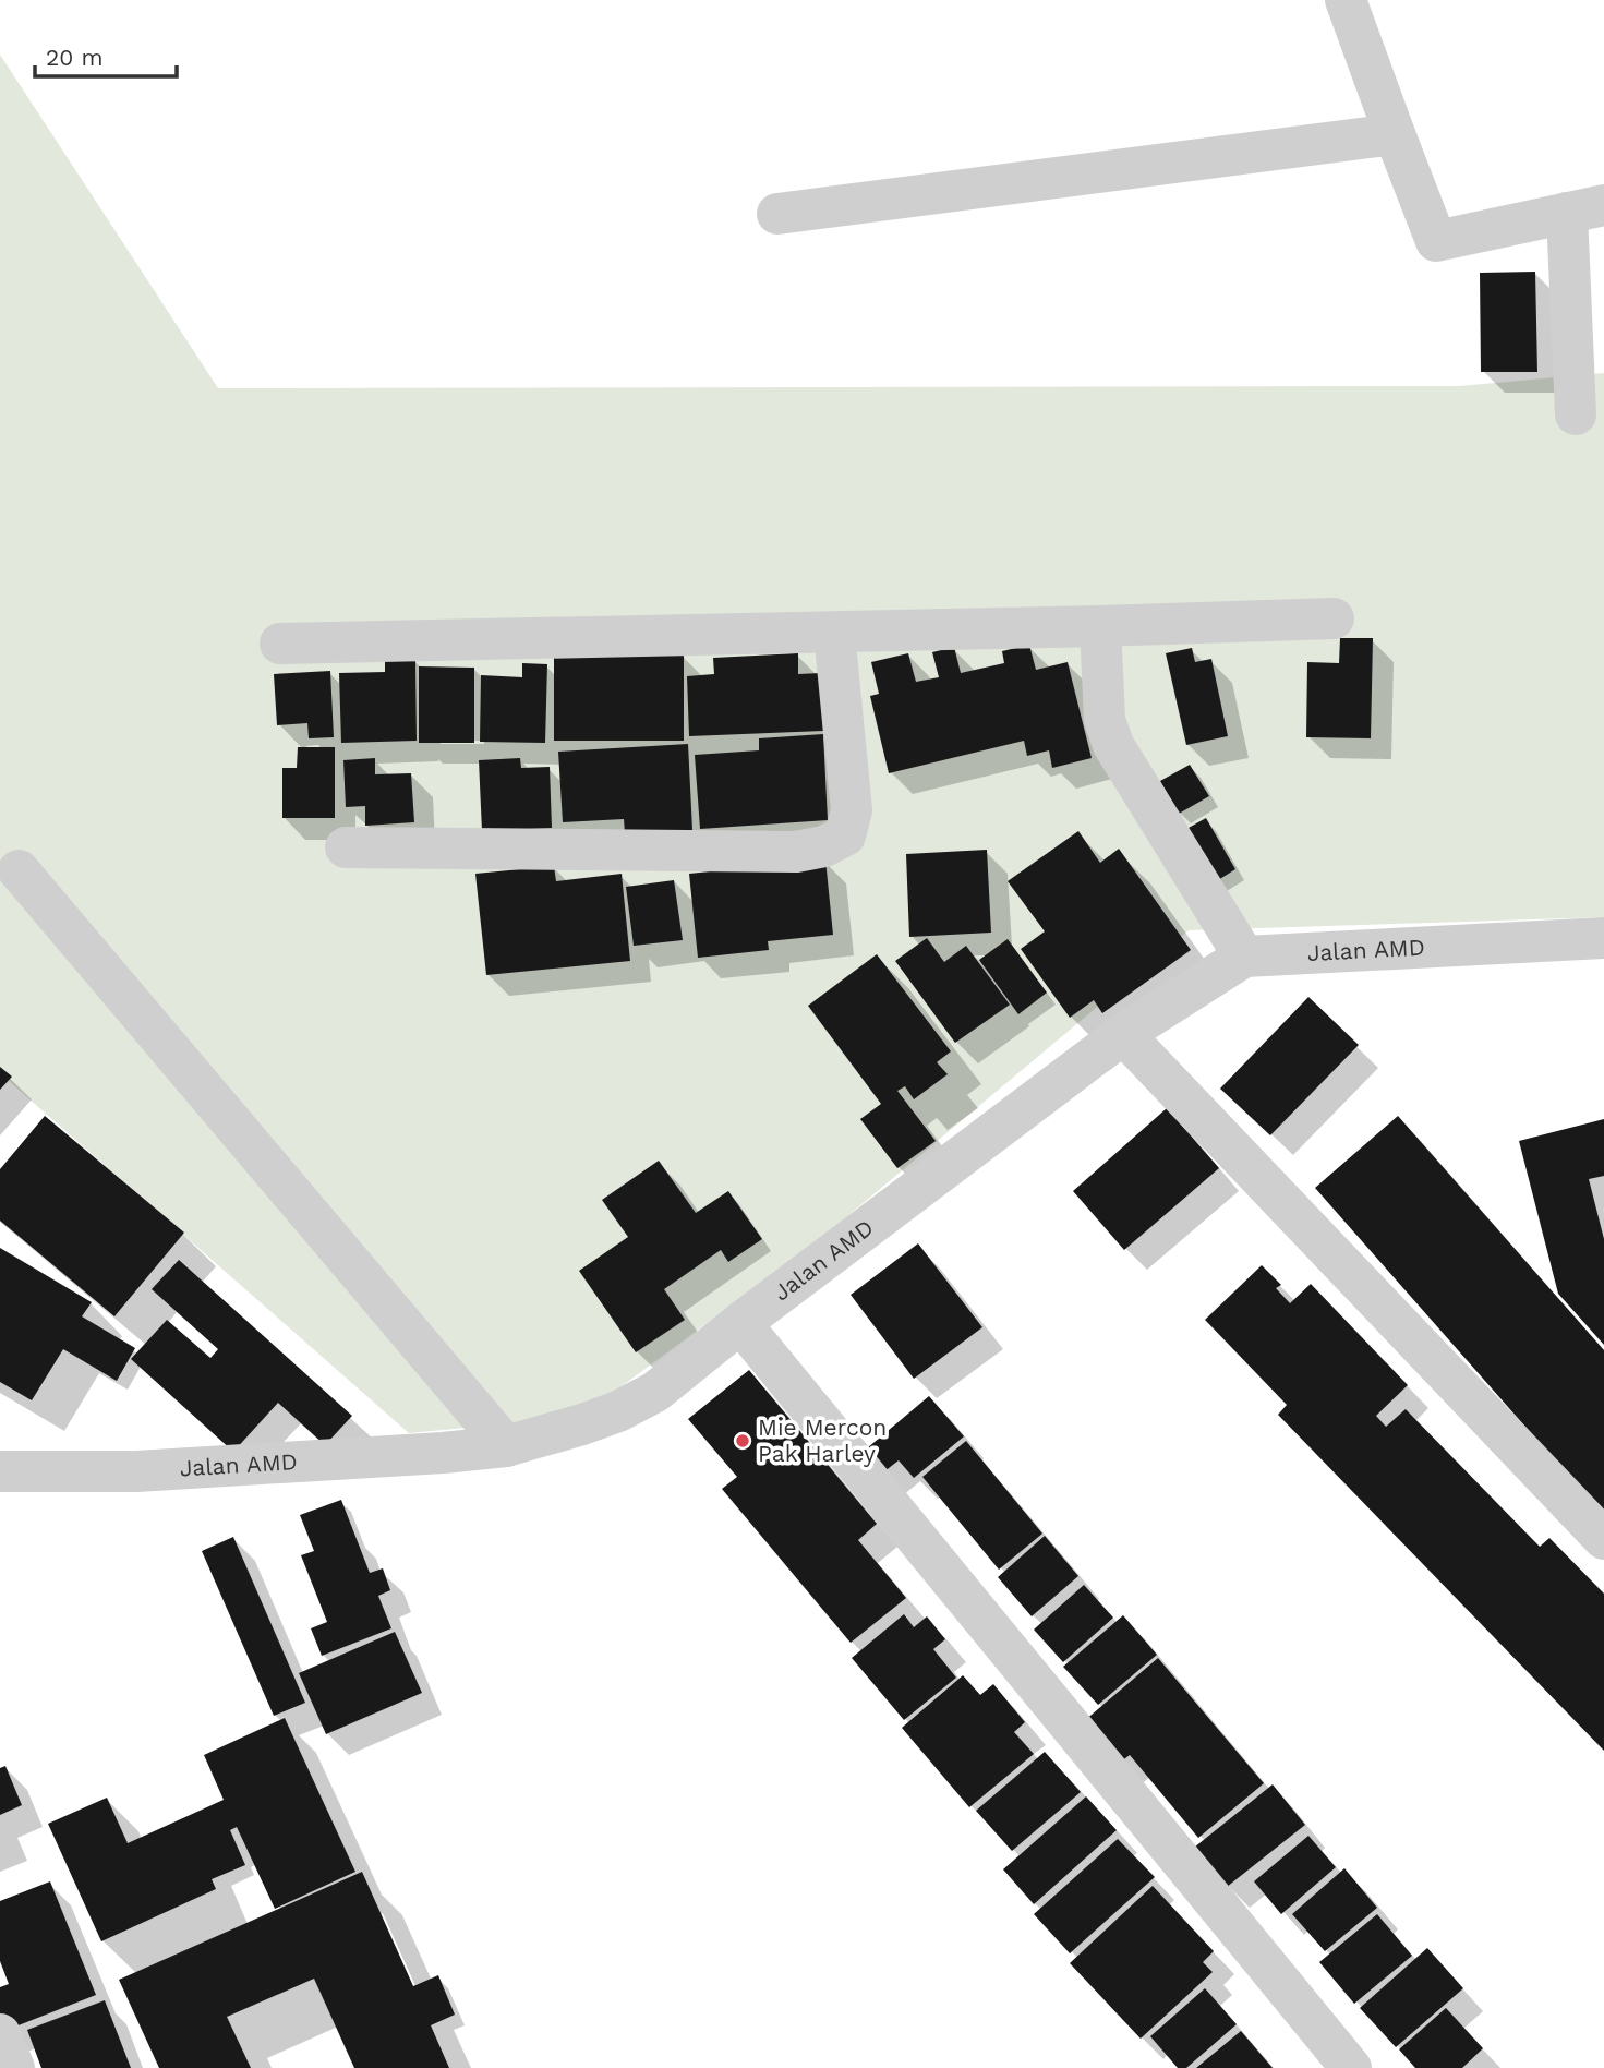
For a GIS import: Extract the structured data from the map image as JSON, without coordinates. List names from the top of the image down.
{
  "streets": {
    "street": ["Jalan AMD"]
  },
  "places": ["Mie Mercon Pak Harley"],
  "scale_bar": "20 m"
}
